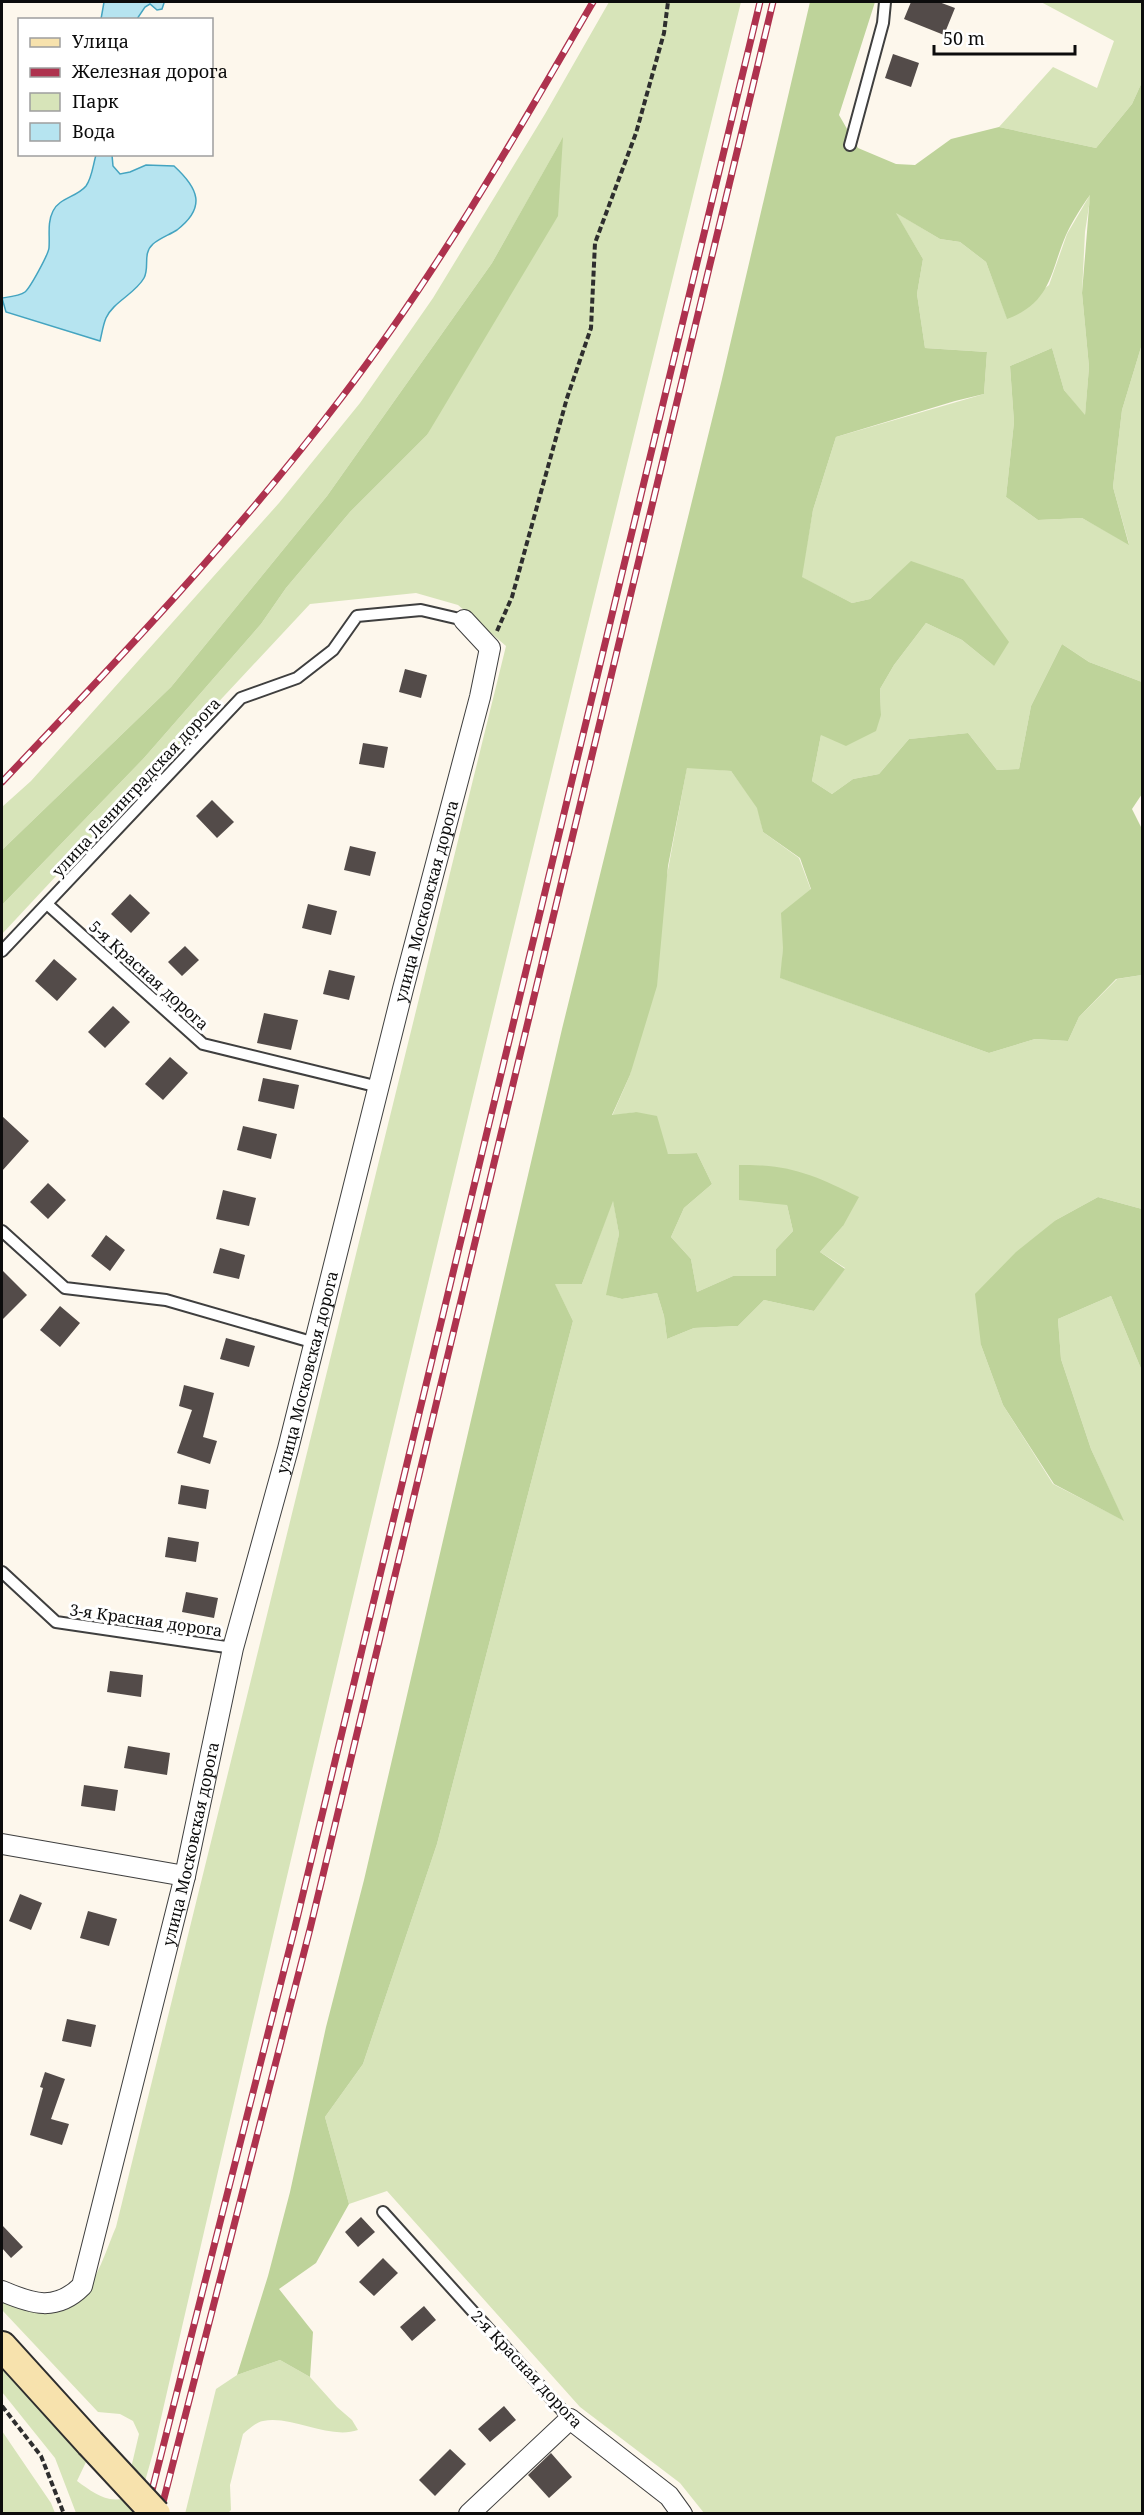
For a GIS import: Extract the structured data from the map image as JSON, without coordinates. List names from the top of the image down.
{
  "streets": {
    "street": ["улица Московская дорога", "2-я Красная дорога"],
    "lane": ["улица Ленинградская дорога", "5-я Красная дорога", "3-я Красная дорога"]
  },
  "crossings": [
    ["улица Ленинградская дорога", "5-я Красная дорога"],
    ["улица Московская дорога", "5-я Красная дорога"],
    ["улица Московская дорога", "3-я Красная дорога"]
  ],
  "legend": [
    "Улица",
    "Железная дорога",
    "Парк",
    "Вода"
  ],
  "scale_bar": "50 m"
}
